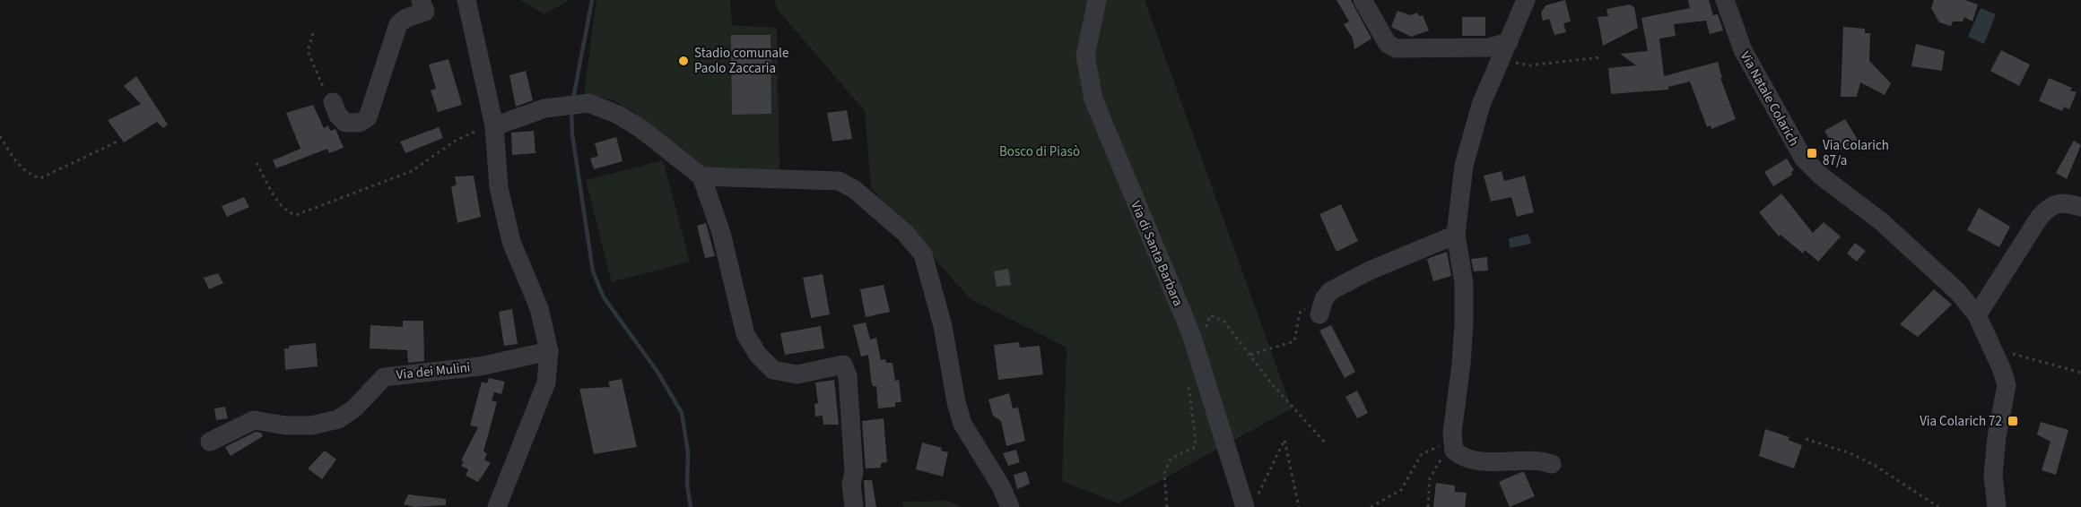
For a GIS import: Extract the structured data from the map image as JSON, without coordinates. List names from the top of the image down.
{
  "streets": {
    "street": ["Via Natale Colarich", "Via di Santa Barbara", "Via dei Mulini"]
  },
  "parks": ["Bosco di Piasò"],
  "places": {
    "other": ["Stadio comunale Paolo Zaccaria"],
    "transit": ["Via Colarich 87/a", "Via Colarich 72"]
  }
}
